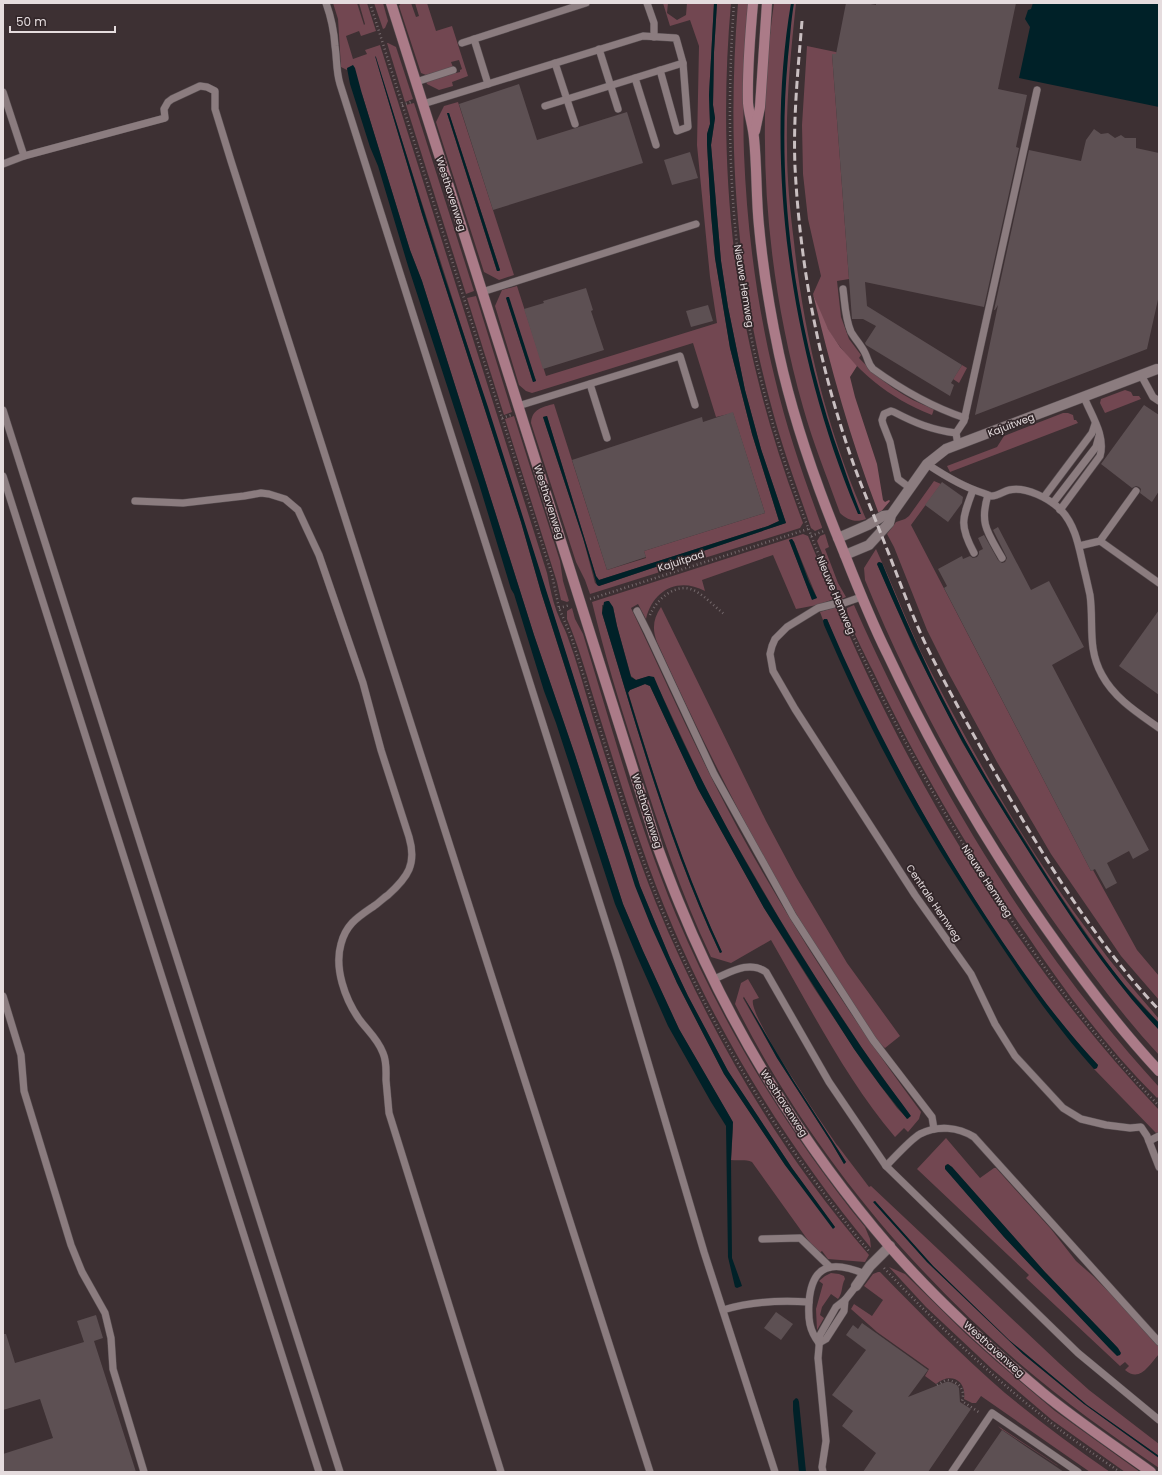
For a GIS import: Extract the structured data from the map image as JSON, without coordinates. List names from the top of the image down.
{
  "streets": {
    "street": ["Westhavenweg", "Kajuitweg"],
    "lane": ["Centrale Hemweg"],
    "path": ["Nieuwe Hemweg", "Kajuitpad"]
  },
  "crossings": [
    ["Westhavenweg", "Kajuitpad"],
    ["Nieuwe Hemweg", "Kajuitpad"],
    ["Nieuwe Hemweg", "Centrale Hemweg"]
  ],
  "scale_bar": "50 m"
}
